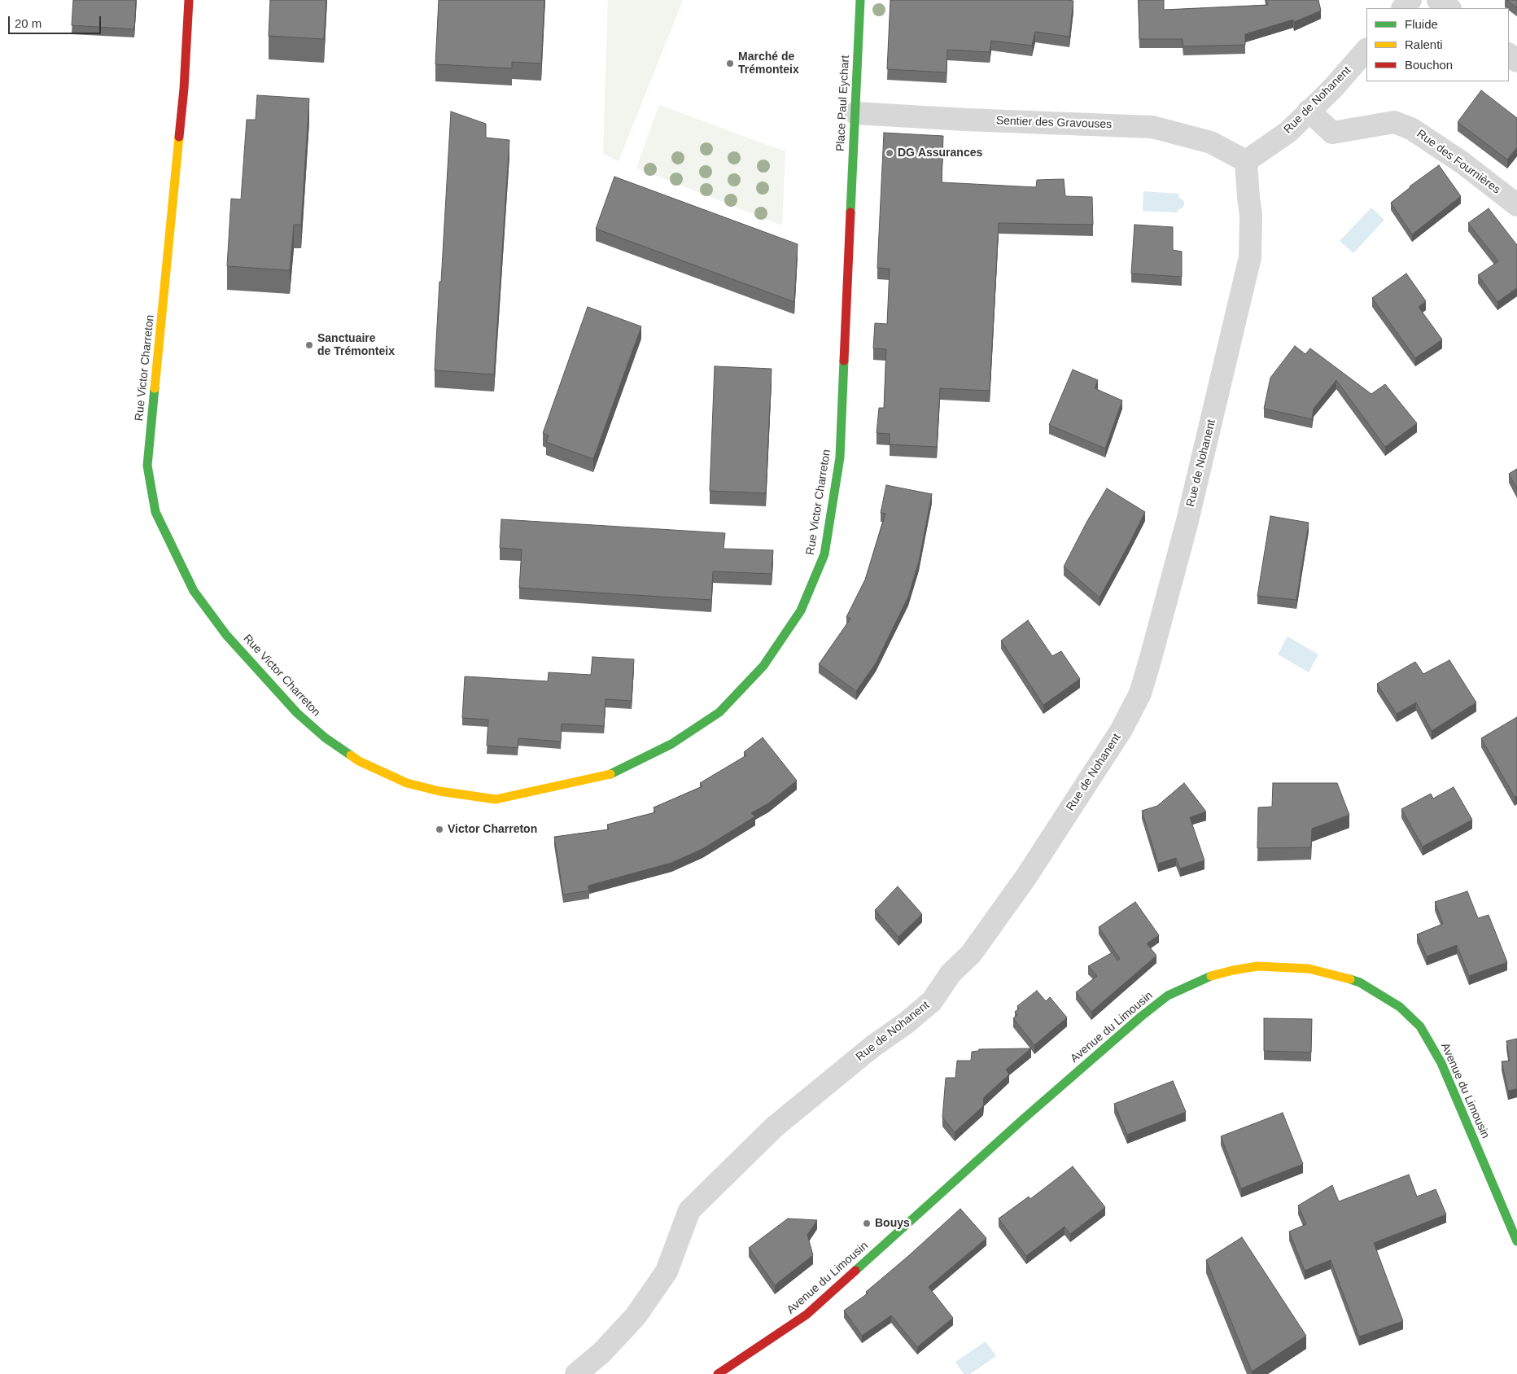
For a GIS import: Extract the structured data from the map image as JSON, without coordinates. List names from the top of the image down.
{
  "streets": {
    "street": [
      "Rue de Nohanent",
      "Place Paul Eychart",
      "Sentier des Gravouses",
      "Rue des Fournières",
      "Rue Victor Charreton",
      "Avenue du Limousin"
    ]
  },
  "crossings": [
    ["Rue de Nohanent", "Sentier des Gravouses"],
    ["Rue de Nohanent", "Rue des Fournières"],
    ["Place Paul Eychart", "Sentier des Gravouses"],
    ["Place Paul Eychart", "Rue Victor Charreton"]
  ],
  "places": [
    "Marché de Trémonteix",
    "DG Assurances",
    "Sanctuaire de Trémonteix",
    "Victor Charreton",
    "Bouys"
  ],
  "legend": ["Fluide", "Ralenti", "Bouchon"],
  "scale_bar": "20 m"
}
